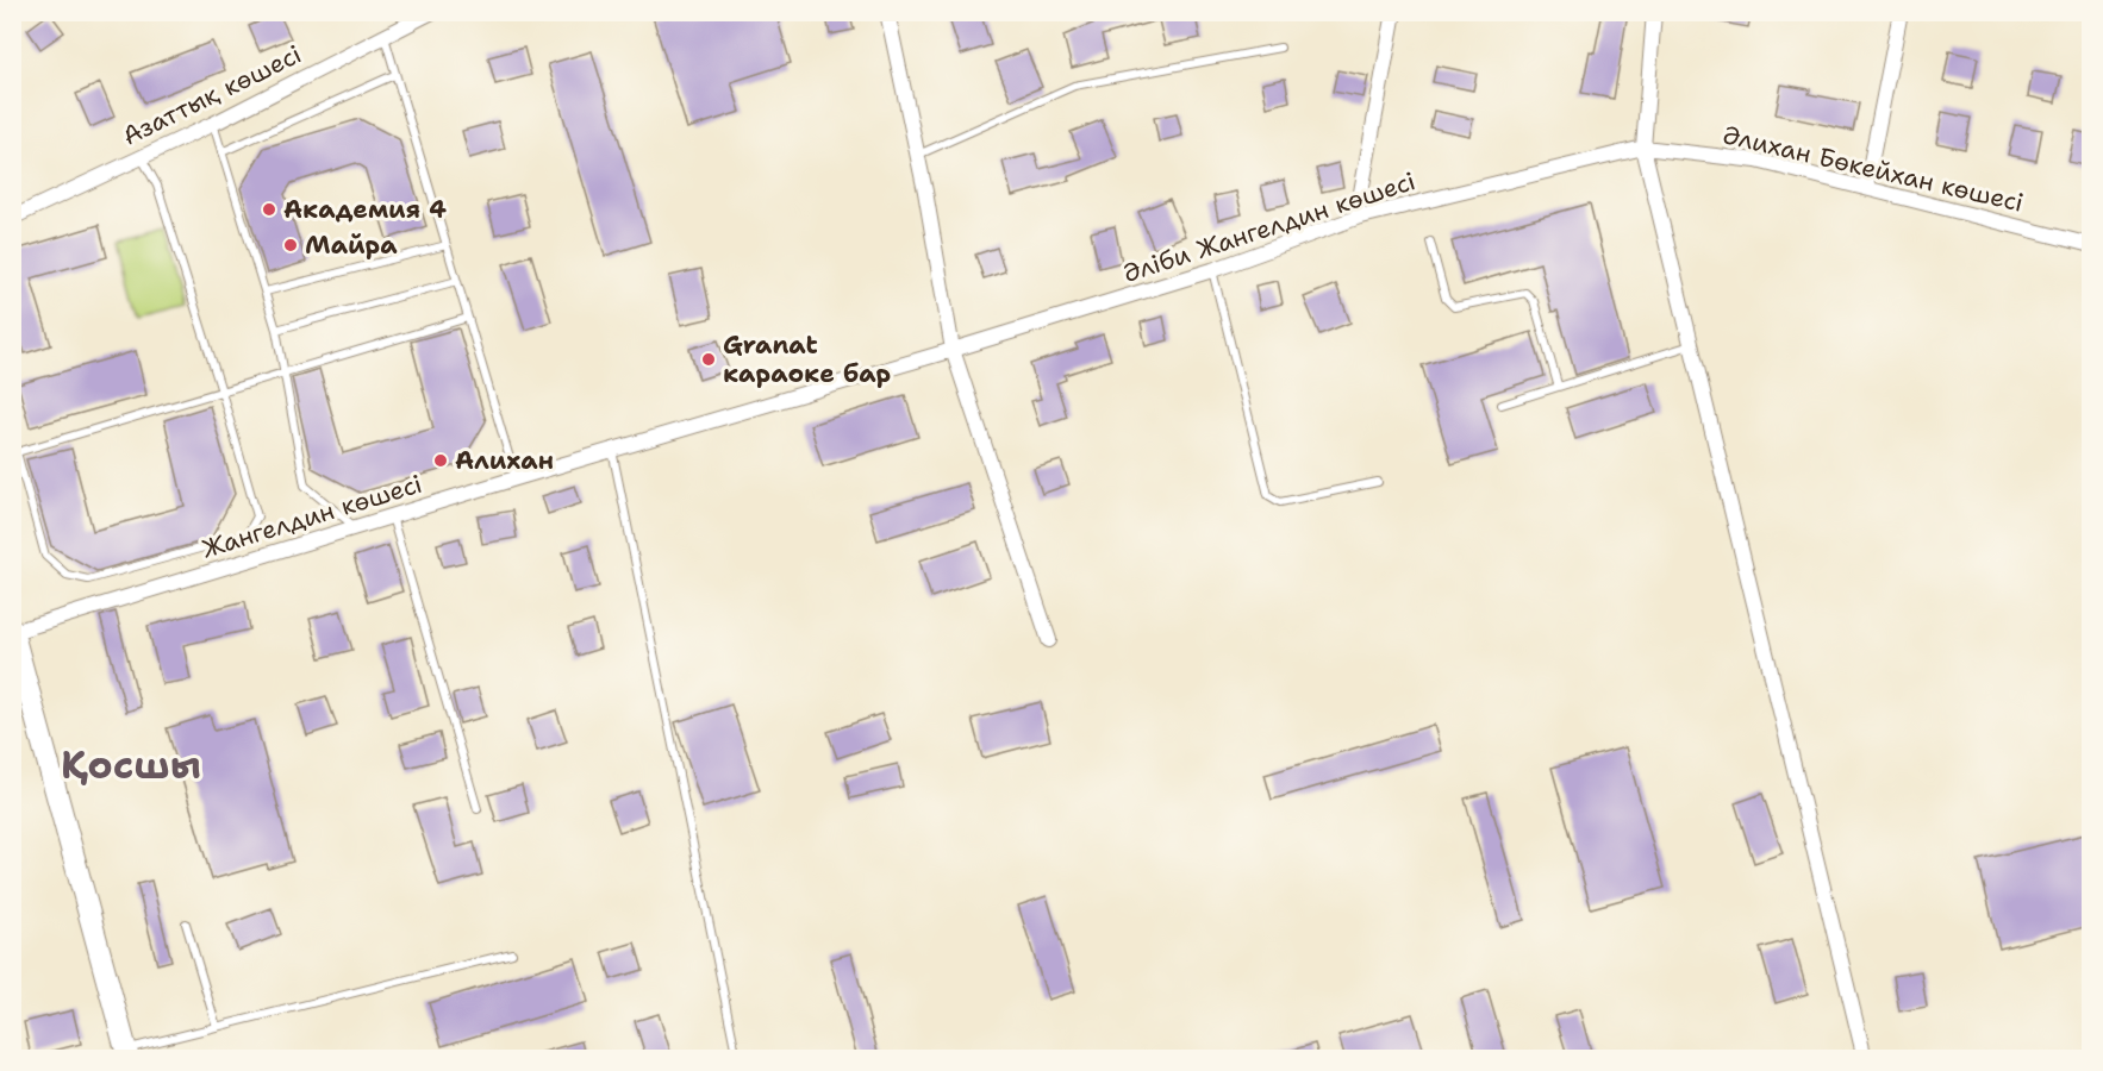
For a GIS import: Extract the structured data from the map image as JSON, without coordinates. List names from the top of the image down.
{
  "streets": {
    "street": [
      "Азаттық көшесі",
      "Әлихан Бөкейхан көшесі",
      "Әліби Жангелдин көшесі",
      "Жангелдин көшесі"
    ]
  },
  "crossings": [
    ["Әлихан Бөкейхан көшесі", "Әліби Жангелдин көшесі"],
    ["Әліби Жангелдин көшесі", "Жангелдин көшесі"]
  ],
  "districts": ["Қосшы"],
  "places": [
    "Академия 4",
    "Майра",
    "Granat караоке бар",
    "Алихан"
  ]
}
